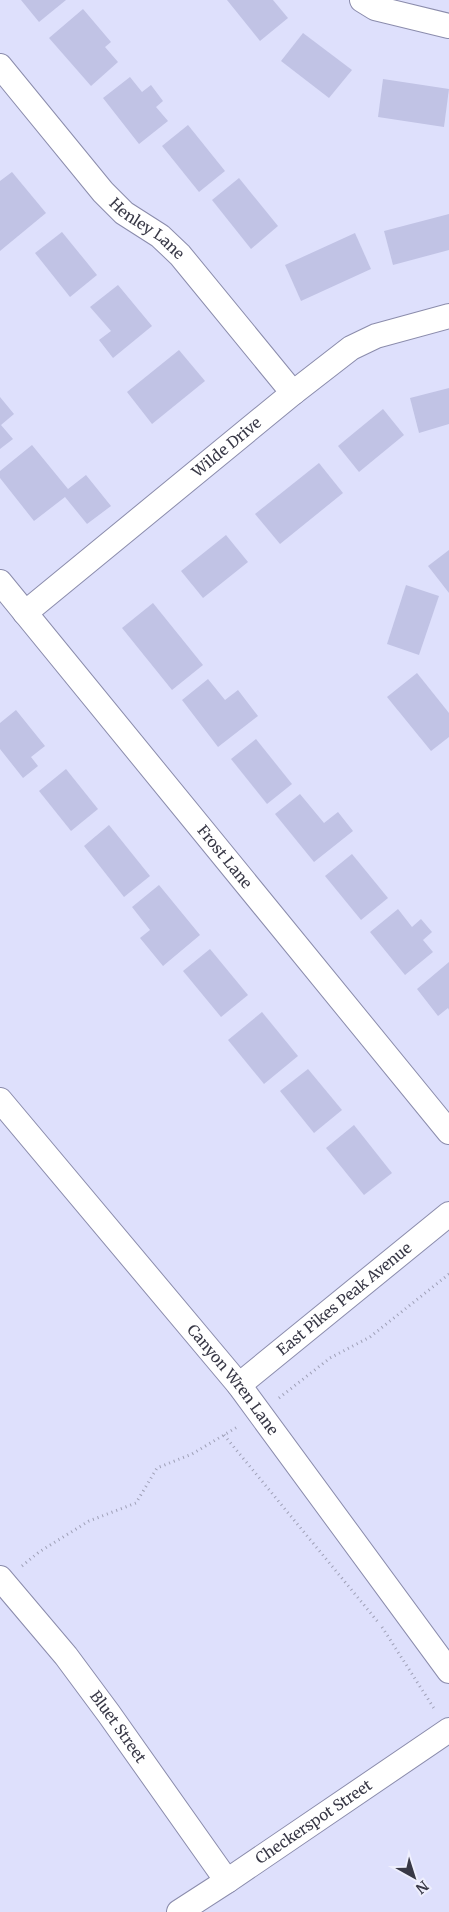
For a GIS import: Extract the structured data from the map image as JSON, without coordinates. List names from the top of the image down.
{
  "streets": {
    "street": [
      "Henley Lane",
      "Wilde Drive",
      "Frost Lane",
      "East Pikes Peak Avenue",
      "Canyon Wren Lane",
      "Bluet Street",
      "Checkerspot Street"
    ]
  },
  "crossings": [
    ["Henley Lane", "Wilde Drive"],
    ["Wilde Drive", "Frost Lane"],
    ["East Pikes Peak Avenue", "Canyon Wren Lane"],
    ["Bluet Street", "Checkerspot Street"]
  ],
  "north": "bottom right"
}
